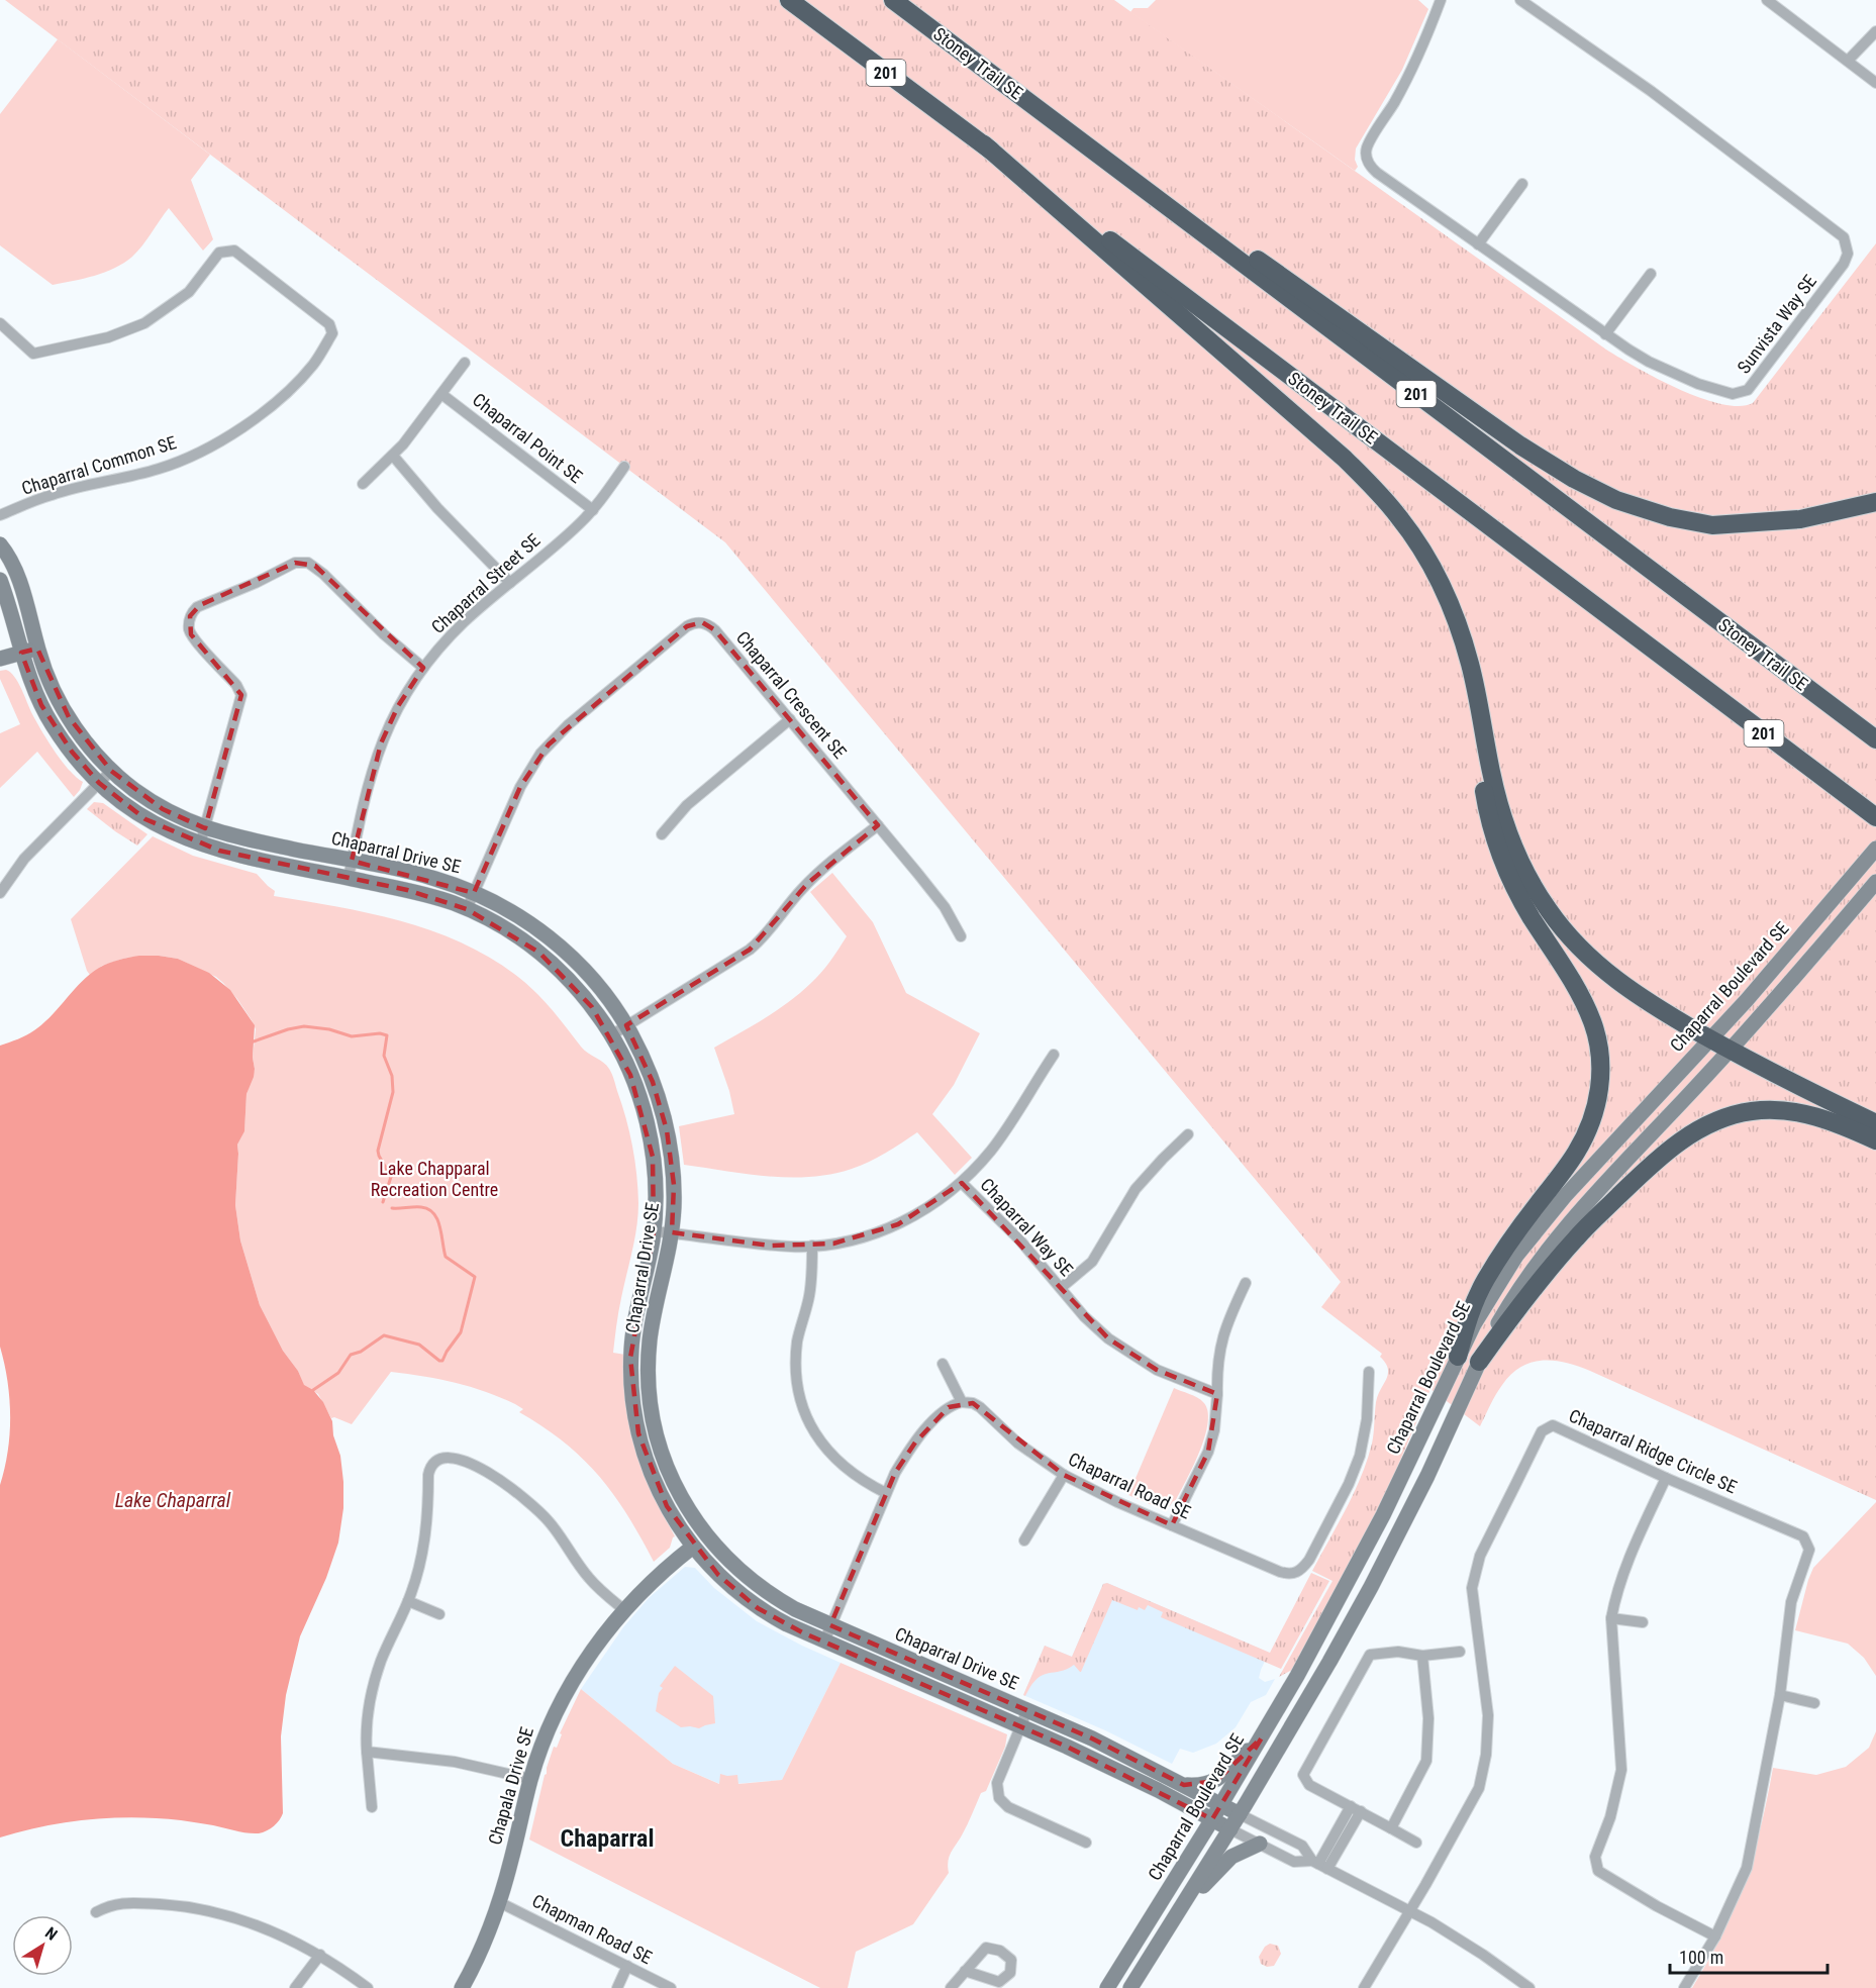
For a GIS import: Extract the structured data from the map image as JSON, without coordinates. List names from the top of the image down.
{
  "streets": {
    "highway": ["Stoney Trail SE", "201"],
    "street": [
      "Sunvista Way SE",
      "Chaparral Point SE",
      "Chaparral Common SE",
      "Chaparral Street SE",
      "Chaparral Crescent SE",
      "Chaparral Drive SE",
      "Chaparral Boulevard SE",
      "Chaparral Way SE",
      "Chaparral Ridge Circle SE",
      "Chaparral Road SE",
      "Chapala Drive SE",
      "Chapman Road SE"
    ]
  },
  "crossings": [
    ["Chaparral Point SE", "Chaparral Street SE"],
    ["Chaparral Street SE", "Chaparral Drive SE"],
    ["Chaparral Crescent SE", "Chaparral Drive SE"],
    ["Chaparral Drive SE", "Chaparral Boulevard SE"],
    ["Chaparral Drive SE", "Chaparral Way SE"],
    ["Chaparral Drive SE", "Chapala Drive SE"],
    ["Chapala Drive SE", "Chapman Road SE"]
  ],
  "districts": ["Chaparral"],
  "water": ["Lake Chaparral"],
  "parks": ["Lake Chapparal Recreation Centre"],
  "scale_bar": "100 m",
  "north": "top right"
}
